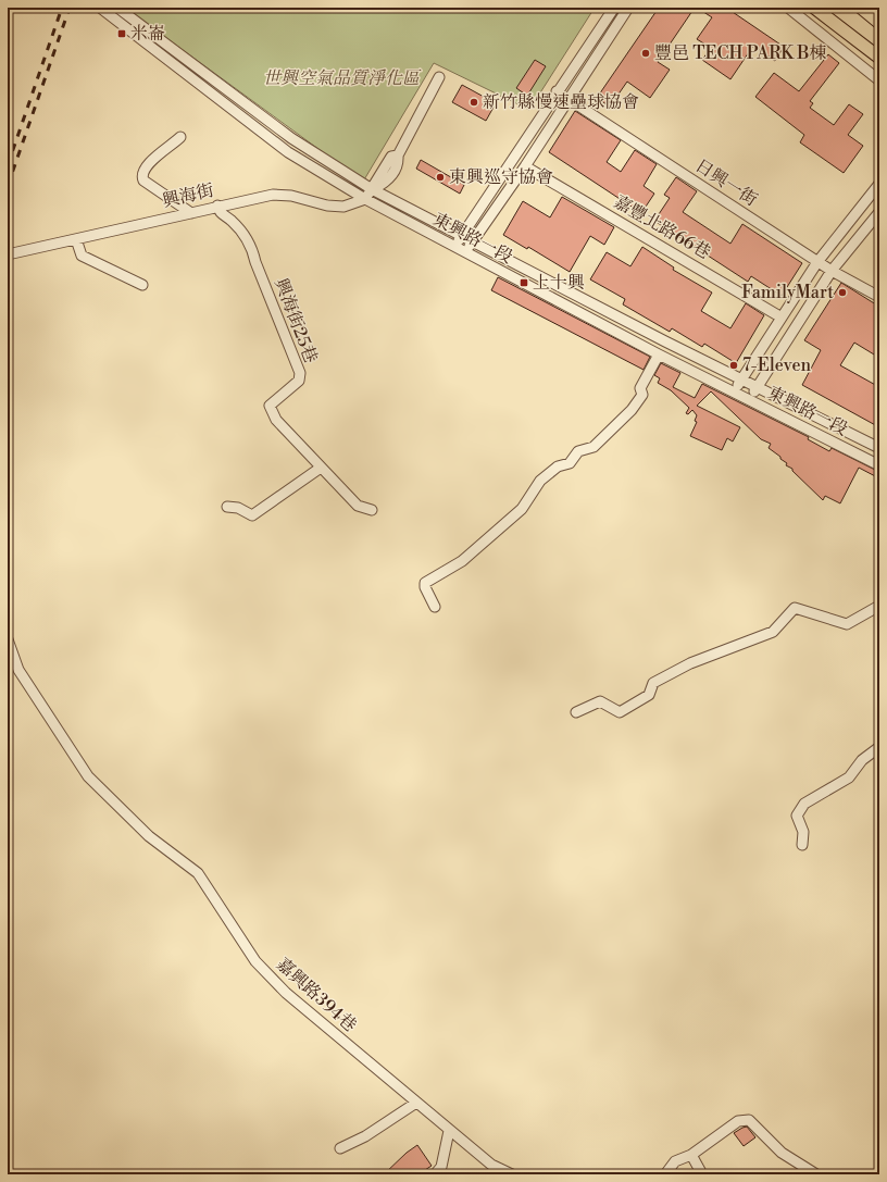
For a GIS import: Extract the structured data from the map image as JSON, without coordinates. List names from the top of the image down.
{
  "streets": {
    "street": [
      "日興一街",
      "興海街",
      "嘉豐北路66巷",
      "東興路一段",
      "興海街25巷",
      "嘉興路394巷"
    ]
  },
  "crossings": [
    ["興海街", "東興路一段"],
    ["興海街", "興海街25巷"]
  ],
  "parks": ["世興空氣品質淨化區"],
  "places": {
    "transit": ["米崙", "上十興"],
    "other": [
      "豐邑 TECH PARK B棟",
      "新竹縣慢速壘球協會",
      "東興巡守協會",
      "FamilyMart",
      "7-Eleven"
    ]
  }
}
